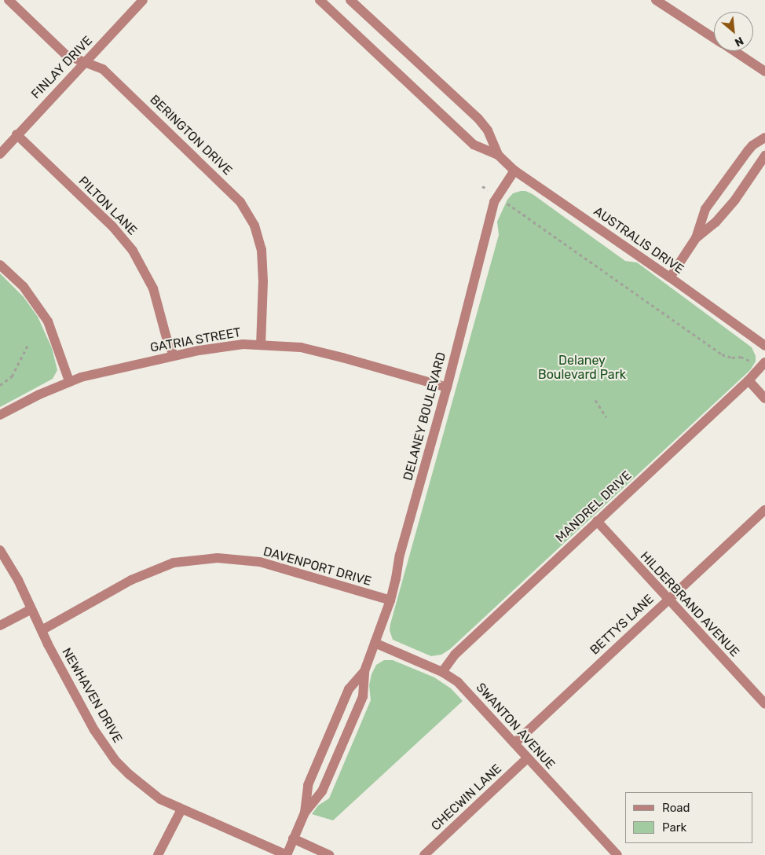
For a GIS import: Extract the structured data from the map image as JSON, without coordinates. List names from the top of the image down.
{
  "streets": {
    "street": [
      "FINLAY DRIVE",
      "BERINGTON DRIVE",
      "PILTON LANE",
      "AUSTRALIS DRIVE",
      "GATRIA STREET",
      "DELANEY BOULEVARD",
      "MANDREL DRIVE",
      "DAVENPORT DRIVE",
      "HILDERBRAND AVENUE",
      "BETTYS LANE",
      "NEWHAVEN DRIVE",
      "SWANTON AVENUE",
      "CHECWIN LANE"
    ]
  },
  "crossings": [
    ["FINLAY DRIVE", "BERINGTON DRIVE"],
    ["FINLAY DRIVE", "PILTON LANE"],
    ["BERINGTON DRIVE", "GATRIA STREET"],
    ["PILTON LANE", "GATRIA STREET"],
    ["AUSTRALIS DRIVE", "DELANEY BOULEVARD"],
    ["GATRIA STREET", "DELANEY BOULEVARD"],
    ["DELANEY BOULEVARD", "DAVENPORT DRIVE"],
    ["DELANEY BOULEVARD", "NEWHAVEN DRIVE"],
    ["DELANEY BOULEVARD", "SWANTON AVENUE"],
    ["MANDREL DRIVE", "HILDERBRAND AVENUE"],
    ["MANDREL DRIVE", "SWANTON AVENUE"],
    ["DAVENPORT DRIVE", "NEWHAVEN DRIVE"],
    ["HILDERBRAND AVENUE", "BETTYS LANE"],
    ["BETTYS LANE", "SWANTON AVENUE"],
    ["SWANTON AVENUE", "CHECWIN LANE"]
  ],
  "parks": ["Delaney Boulevard Park"],
  "legend": ["Road", "Park"],
  "north": "bottom right"
}
